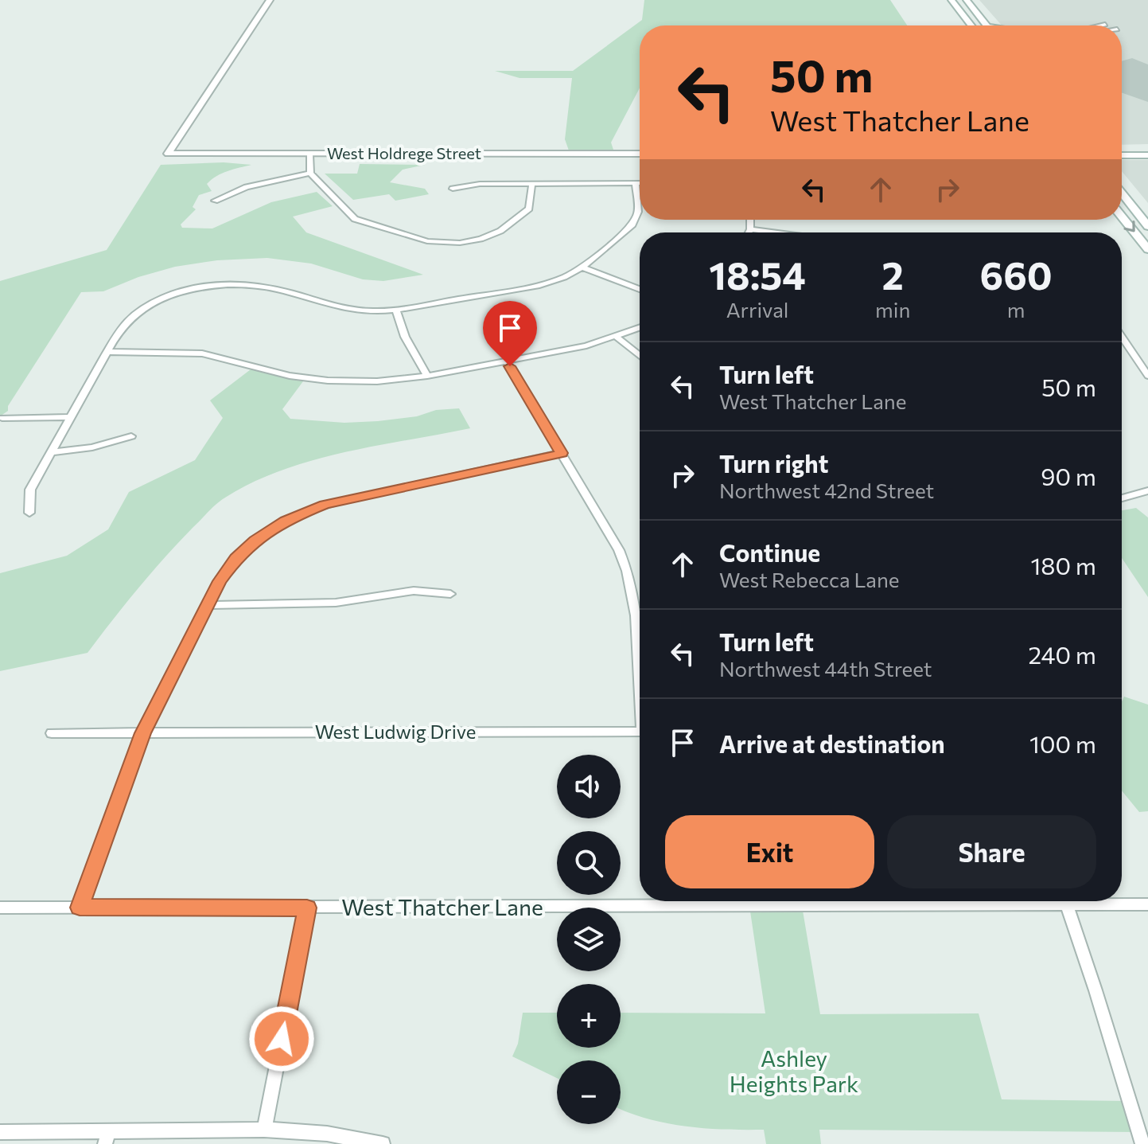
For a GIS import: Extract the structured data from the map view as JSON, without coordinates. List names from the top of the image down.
{
  "streets": {
    "street": ["West Holdrege Street", "West Ludwig Drive", "West Thatcher Lane"]
  },
  "parks": ["Ashley Heights Park"],
  "page": {
    "turn": ["50 m", "West Thatcher Lane"],
    "eta": [
      "18:54",
      "Arrival",
      "2",
      "min",
      "660",
      "m"
    ],
    "list": [
      {
        "name": "Turn left",
        "note": "West Thatcher Lane",
        "value": "50 m"
      },
      {
        "name": "Turn right",
        "note": "Northwest 42nd Street",
        "value": "90 m"
      },
      {
        "name": "Continue",
        "note": "West Rebecca Lane",
        "value": "180 m"
      },
      {
        "name": "Turn left",
        "note": "Northwest 44th Street",
        "value": "240 m"
      },
      {
        "name": "Arrive at destination",
        "value": "100 m"
      }
    ],
    "map_buttons": ["+", "−"],
    "buttons": ["Exit", "Share"]
  }
}
